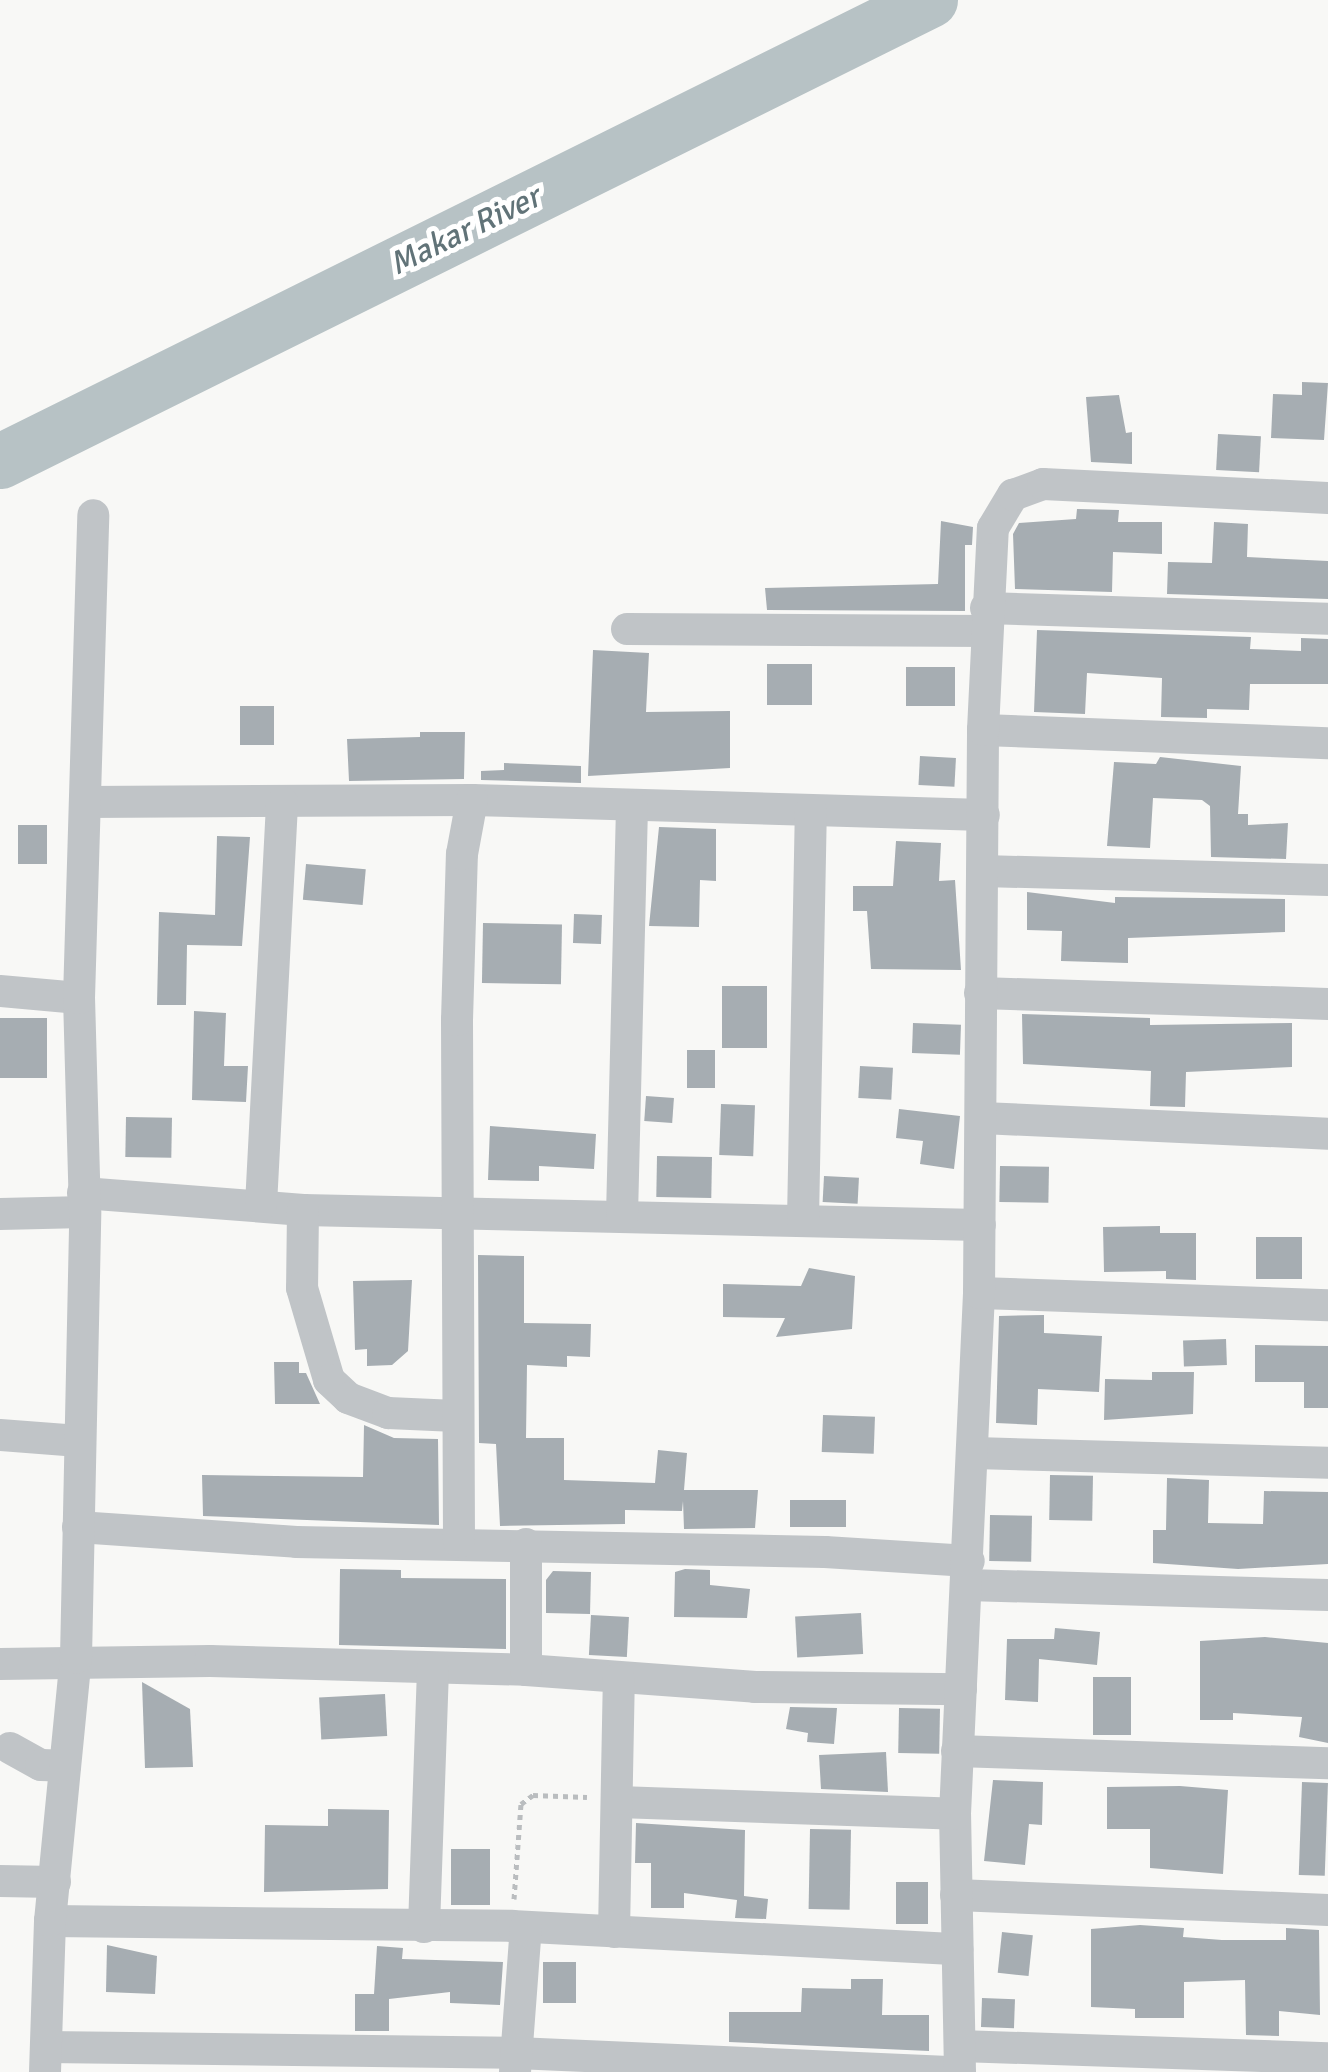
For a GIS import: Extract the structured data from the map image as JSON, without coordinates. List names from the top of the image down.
{
  "water": ["Makar River"]
}
